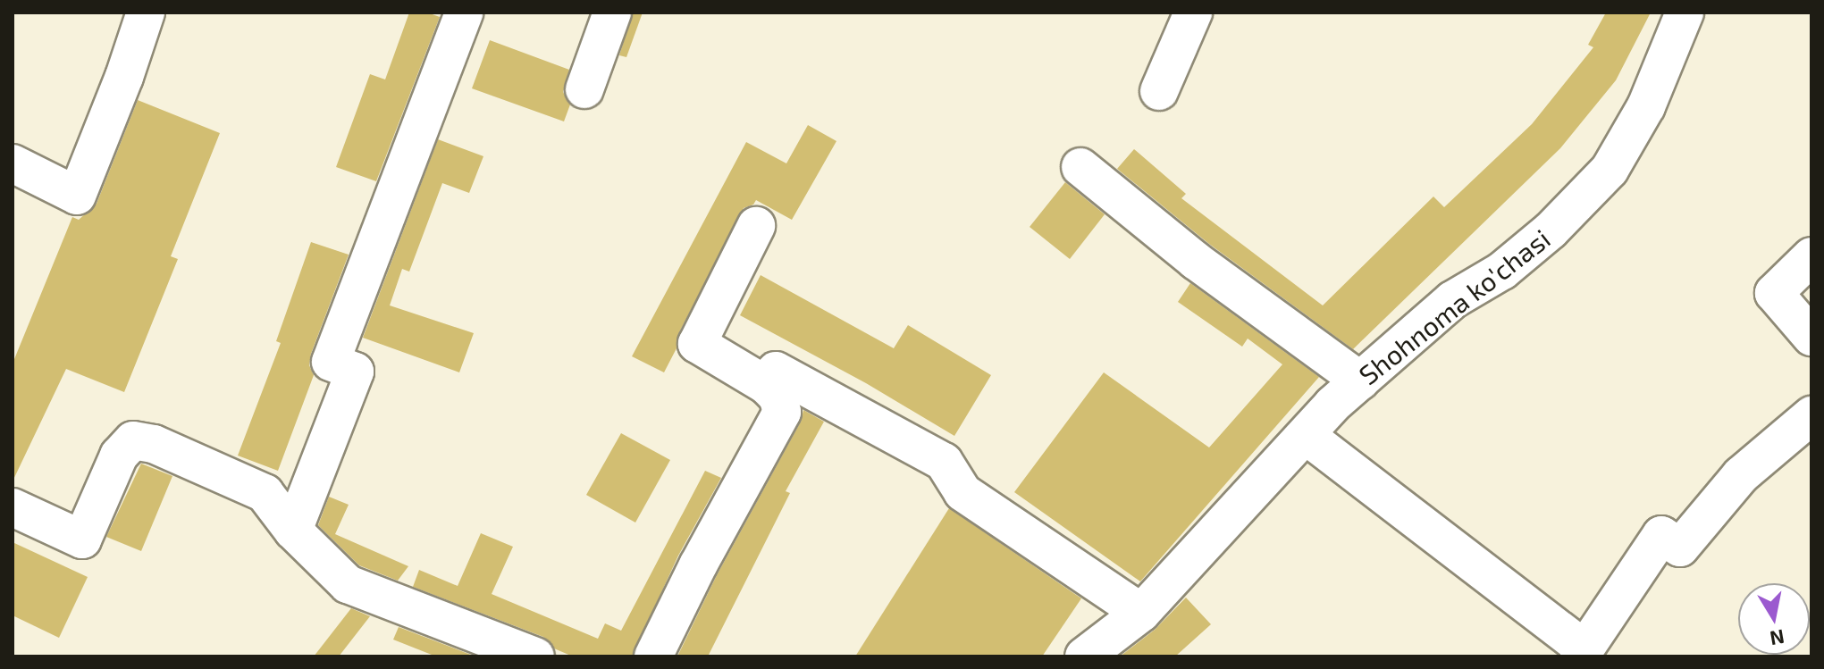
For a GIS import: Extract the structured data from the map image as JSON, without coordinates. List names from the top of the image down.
{
  "streets": {
    "street": ["Shohnoma ko'chasi"]
  },
  "north": "bottom"
}
